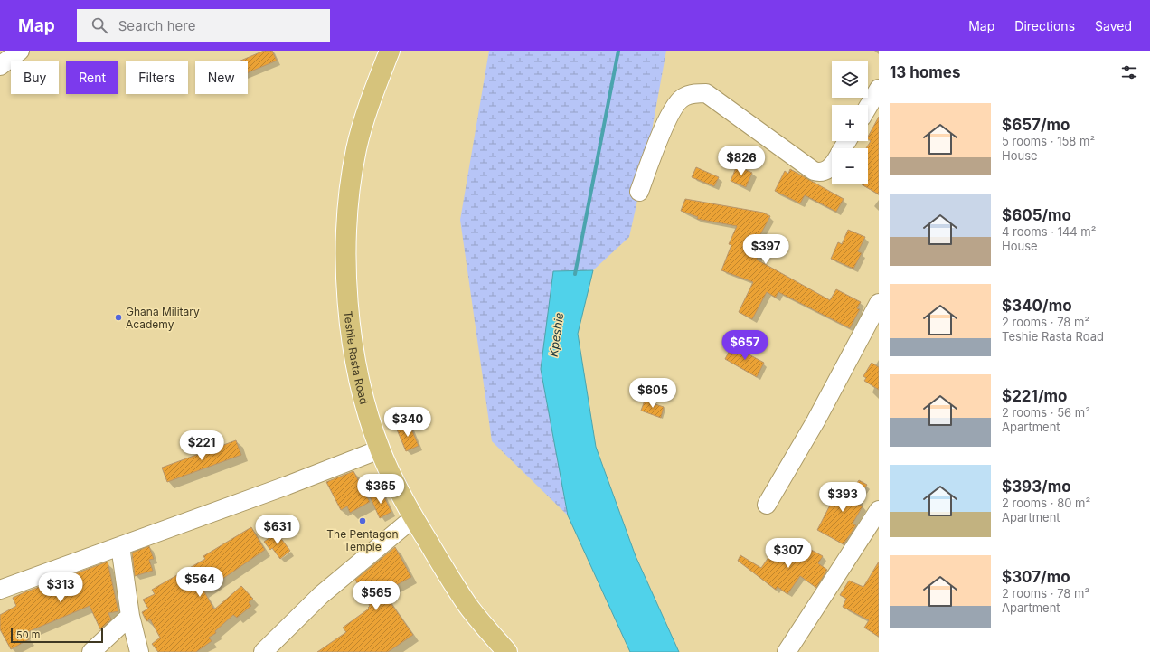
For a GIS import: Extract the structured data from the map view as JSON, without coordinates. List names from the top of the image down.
{
  "streets": {
    "main road": ["Teshie Rasta Road"]
  },
  "water": ["Kpeshie"],
  "places": ["Ghana Military Academy", "The Pentagon Temple"],
  "scale_bar": "50 m",
  "page": {
    "header": "Map",
    "search": "Search here",
    "nav": ["Map", "Directions", "Saved"],
    "heading": "13 homes",
    "map_buttons": ["+", "−"],
    "chip": [
      "Buy",
      "Rent",
      "Filters",
      "New"
    ],
    "list": [
      {
        "name": "$657/mo",
        "note": "5 rooms · 158 m² · House"
      },
      {
        "name": "$605/mo",
        "note": "4 rooms · 144 m² · House"
      },
      {
        "name": "$340/mo",
        "note": "2 rooms · 78 m² · Teshie Rasta Road"
      },
      {
        "name": "$221/mo",
        "note": "2 rooms · 56 m² · Apartment"
      },
      {
        "name": "$393/mo",
        "note": "2 rooms · 80 m² · Apartment"
      },
      {
        "name": "$307/mo",
        "note": "2 rooms · 78 m² · Apartment"
      }
    ],
    "price": [
      "$826",
      "$397",
      "$657",
      "$605",
      "$340",
      "$221",
      "$365",
      "$393",
      "$631",
      "$307",
      "$564",
      "$313",
      "$565"
    ],
    "scale": "50 m"
  }
}
